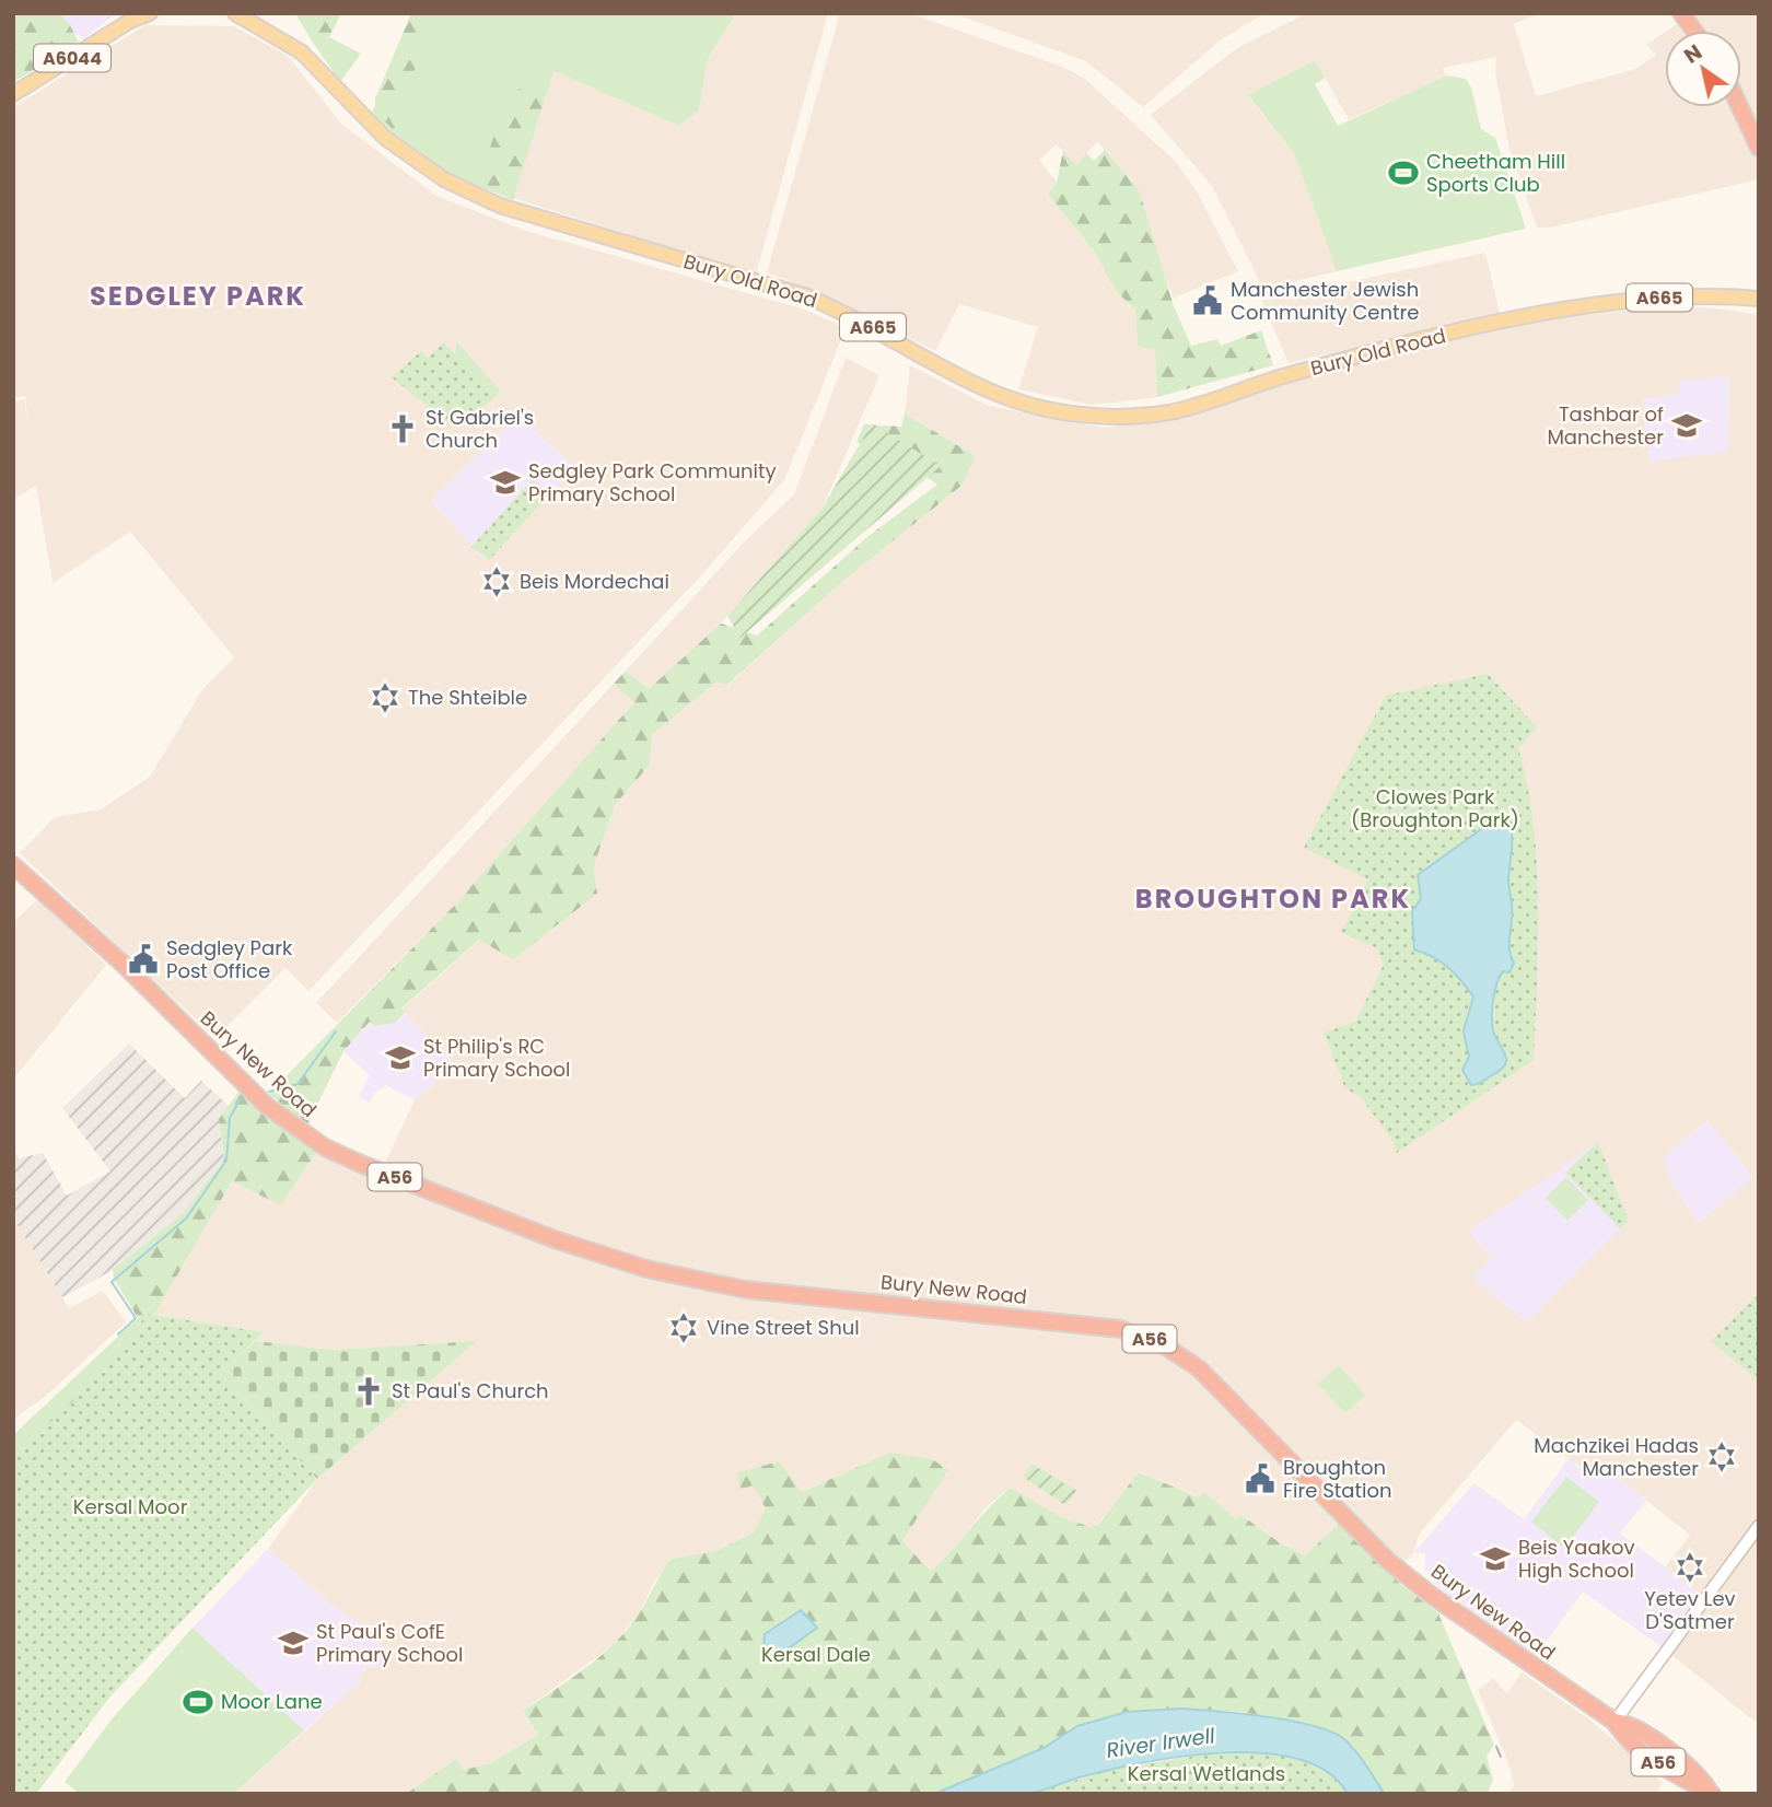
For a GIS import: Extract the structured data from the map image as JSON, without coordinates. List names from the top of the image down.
{
  "streets": {
    "highway": ["Bury New Road", "A56"],
    "main road": ["A6044", "Bury Old Road", "A665"]
  },
  "crossings": [
    ["Bury New Road", "A56"]
  ],
  "districts": ["SEDGLEY PARK", "BROUGHTON PARK"],
  "water": ["River Irwell"],
  "parks": [
    "Clowes Park (Broughton Park)",
    "Kersal Moor",
    "Kersal Dale",
    "Kersal Wetlands"
  ],
  "places": {
    "sports": ["Cheetham Hill Sports Club", "Moor Lane"],
    "public building": ["Manchester Jewish Community Centre", "Sedgley Park Post Office", "Broughton Fire Station"],
    "school or university": [
      "Tashbar of Manchester",
      "Sedgley Park Community Primary School",
      "St Philip's RC Primary School",
      "Beis Yaakov High School",
      "St Paul's CofE Primary School"
    ],
    "church": ["St Gabriel's Church", "St Paul's Church"],
    "synagogue": [
      "Beis Mordechai",
      "The Shteible",
      "Vine Street Shul",
      "Machzikei Hadas Manchester",
      "Yetev Lev D'Satmer"
    ]
  },
  "north": "top left"
}
